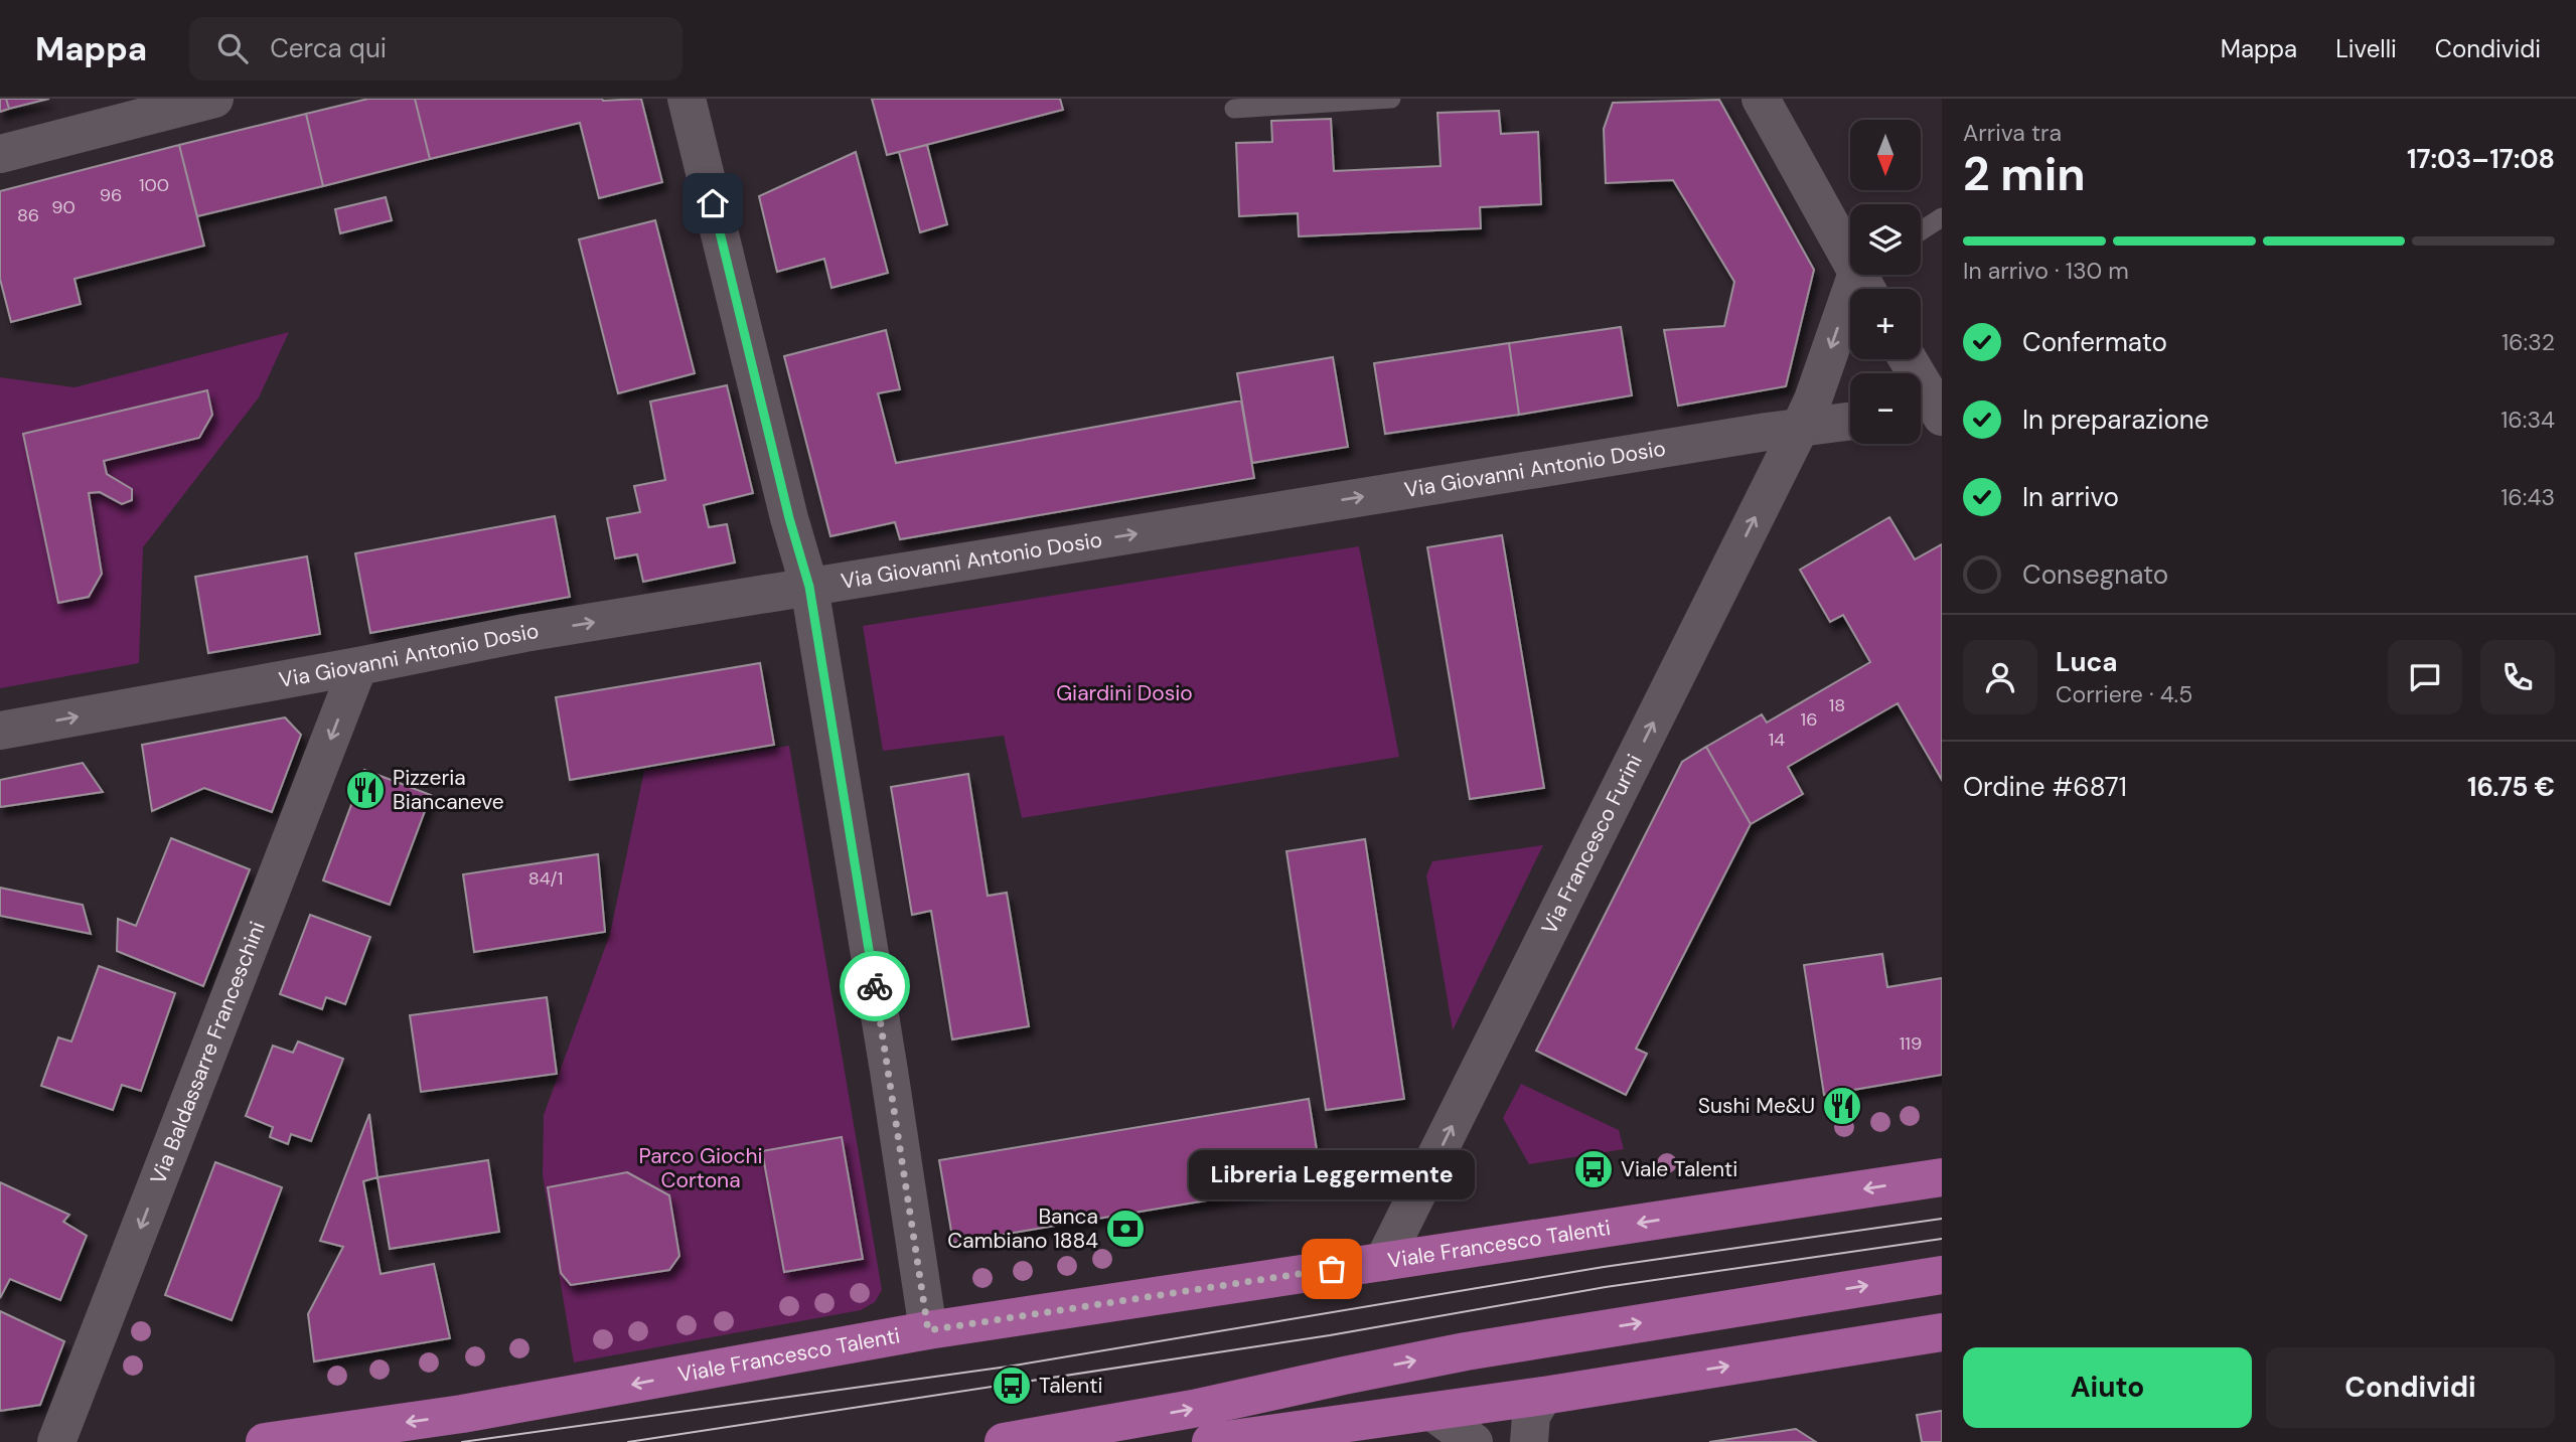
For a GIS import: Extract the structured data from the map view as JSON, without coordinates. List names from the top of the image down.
{
  "streets": {
    "main road": ["Viale Francesco Talenti"],
    "street": ["Via Giovanni Antonio Dosio", "Via Francesco Furini", "Via Baldassarre Franceschini"]
  },
  "crossings": [
    ["Via Giovanni Antonio Dosio", "Via Francesco Furini"],
    ["Via Giovanni Antonio Dosio", "Via Baldassarre Franceschini"],
    ["Via Francesco Furini", "Viale Francesco Talenti"]
  ],
  "one_way": ["Via Giovanni Antonio Dosio", "Via Baldassarre Franceschini"],
  "parks": ["Giardini Dosio", "Parco Giochi Cortona"],
  "places": {
    "restaurant": ["Pizzeria Biancaneve", "Sushi Me&U"],
    "bus stop": ["Viale Talenti", "Talenti"],
    "bank": ["Banca Cambiano 1884"],
    "other": ["Libreria Leggermente"]
  },
  "house_numbers": [
    "100",
    "96",
    "90",
    "86",
    "18",
    "16",
    "14",
    "84/1",
    "119"
  ],
  "north": "bottom",
  "page": {
    "header": "Mappa",
    "search": "Cerca qui",
    "nav": ["Mappa", "Livelli", "Condividi"],
    "heading": ["2 min", "Arriva tra", "17:03–17:08"],
    "panel": [
      "Luca",
      "Corriere · 4.5",
      "Ordine #6871",
      "16.75 €"
    ],
    "map_buttons": ["+", "−"],
    "bar": "In arrivo · 130 m",
    "list": [
      ["Confermato", "16:32"],
      ["In preparazione", "16:34"],
      ["In arrivo", "16:43"],
      "Consegnato"
    ],
    "bubble": "Libreria Leggermente",
    "buttons": ["Aiuto", "Condividi"]
  }
}
